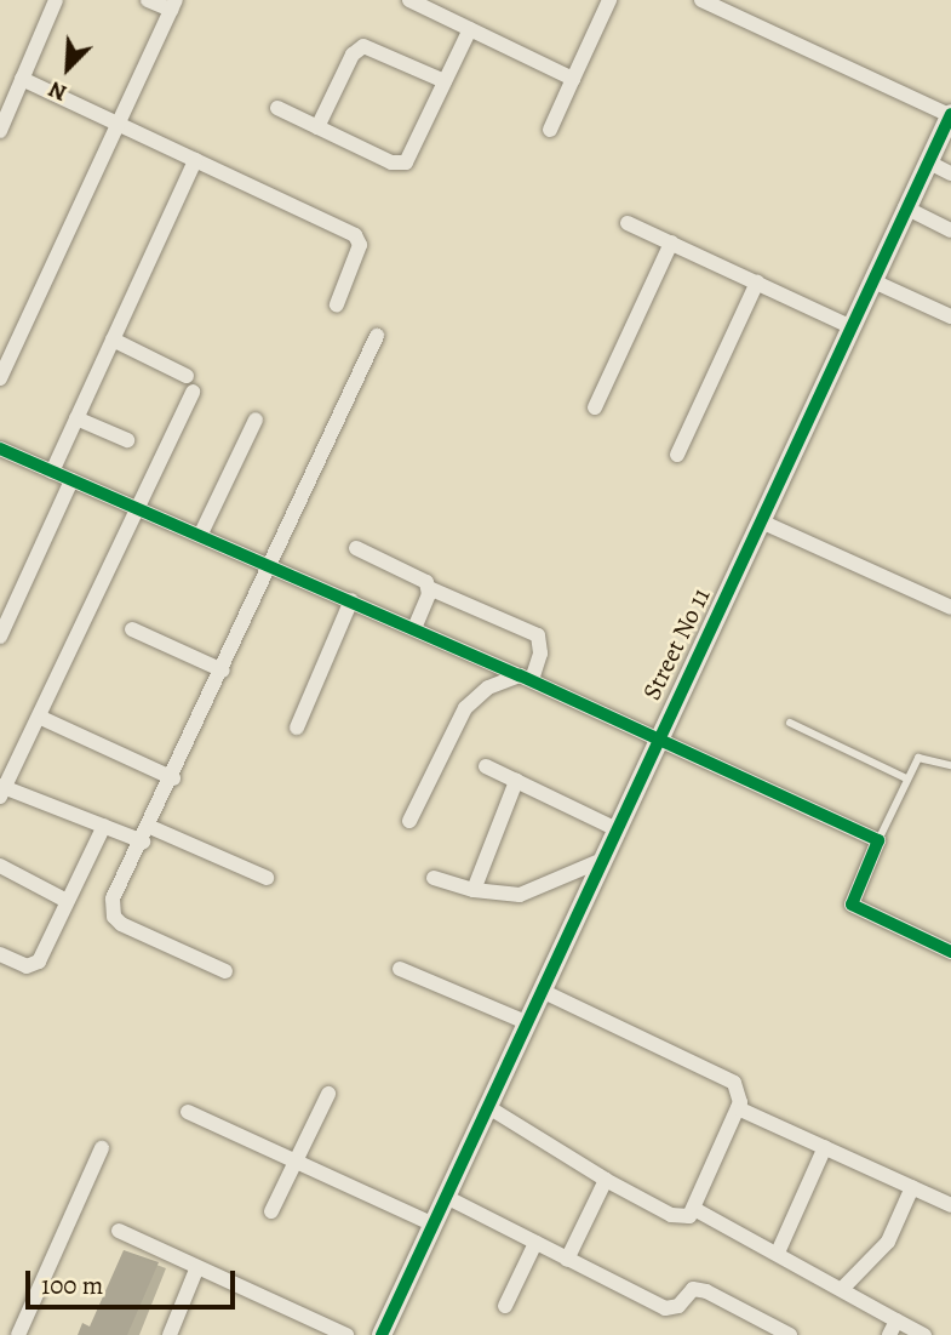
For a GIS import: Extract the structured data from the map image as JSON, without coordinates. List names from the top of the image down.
{
  "streets": {
    "street": ["Street No 11"]
  },
  "scale_bar": "100 m",
  "north": "bottom left"
}
